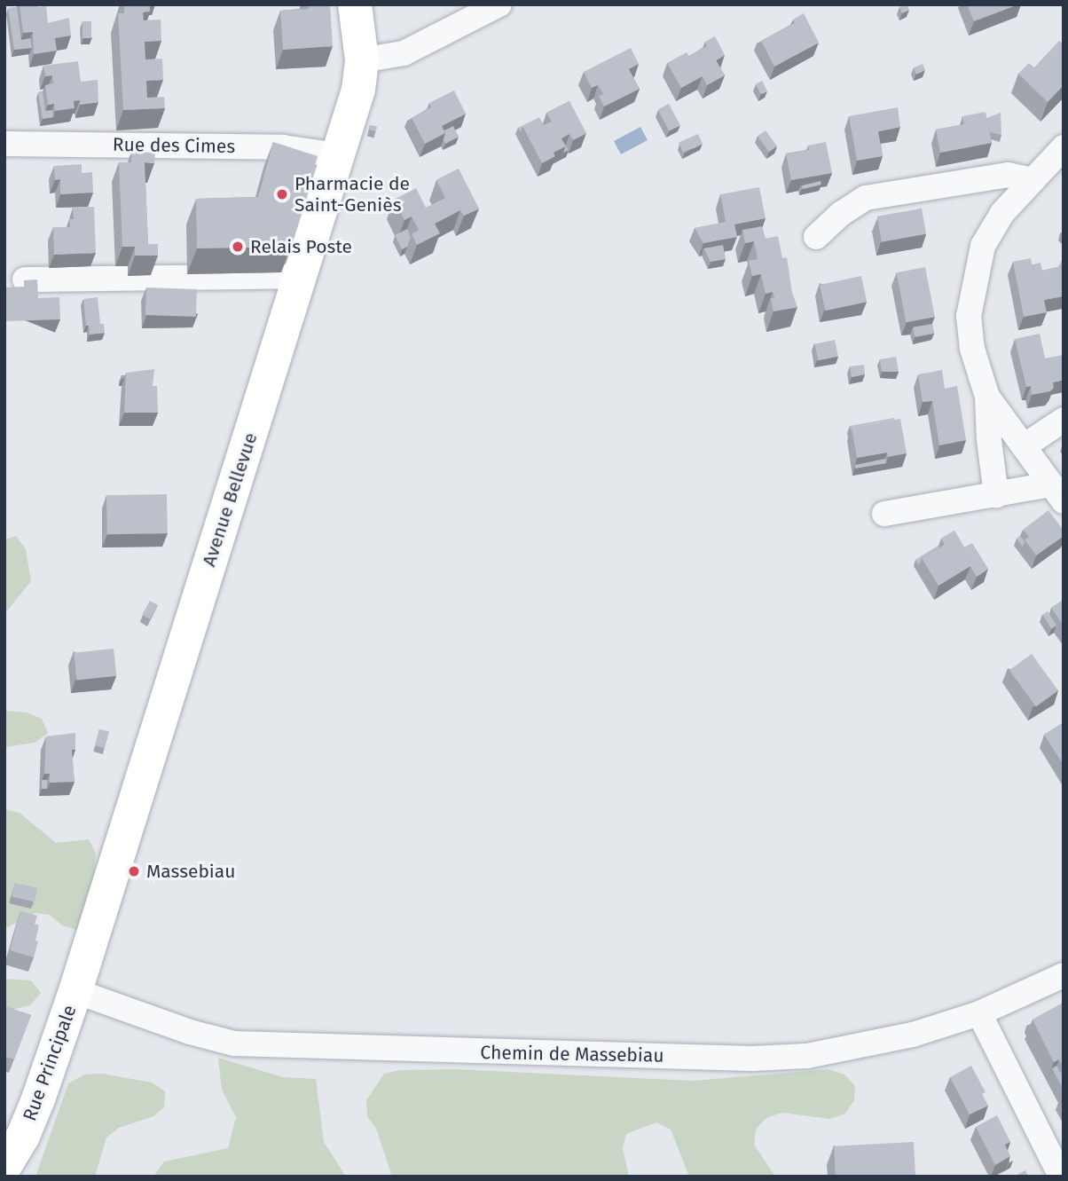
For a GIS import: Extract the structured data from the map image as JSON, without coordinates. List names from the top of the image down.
{
  "streets": {
    "main road": ["Avenue Bellevue", "Rue Principale"],
    "street": ["Rue des Cimes", "Chemin de Massebiau"]
  },
  "crossings": [
    ["Rue des Cimes", "Avenue Bellevue"],
    ["Avenue Bellevue", "Chemin de Massebiau"],
    ["Avenue Bellevue", "Rue Principale"],
    ["Chemin de Massebiau", "Rue Principale"]
  ],
  "places": ["Pharmacie de Saint-Geniès", "Relais Poste", "Massebiau"]
}
